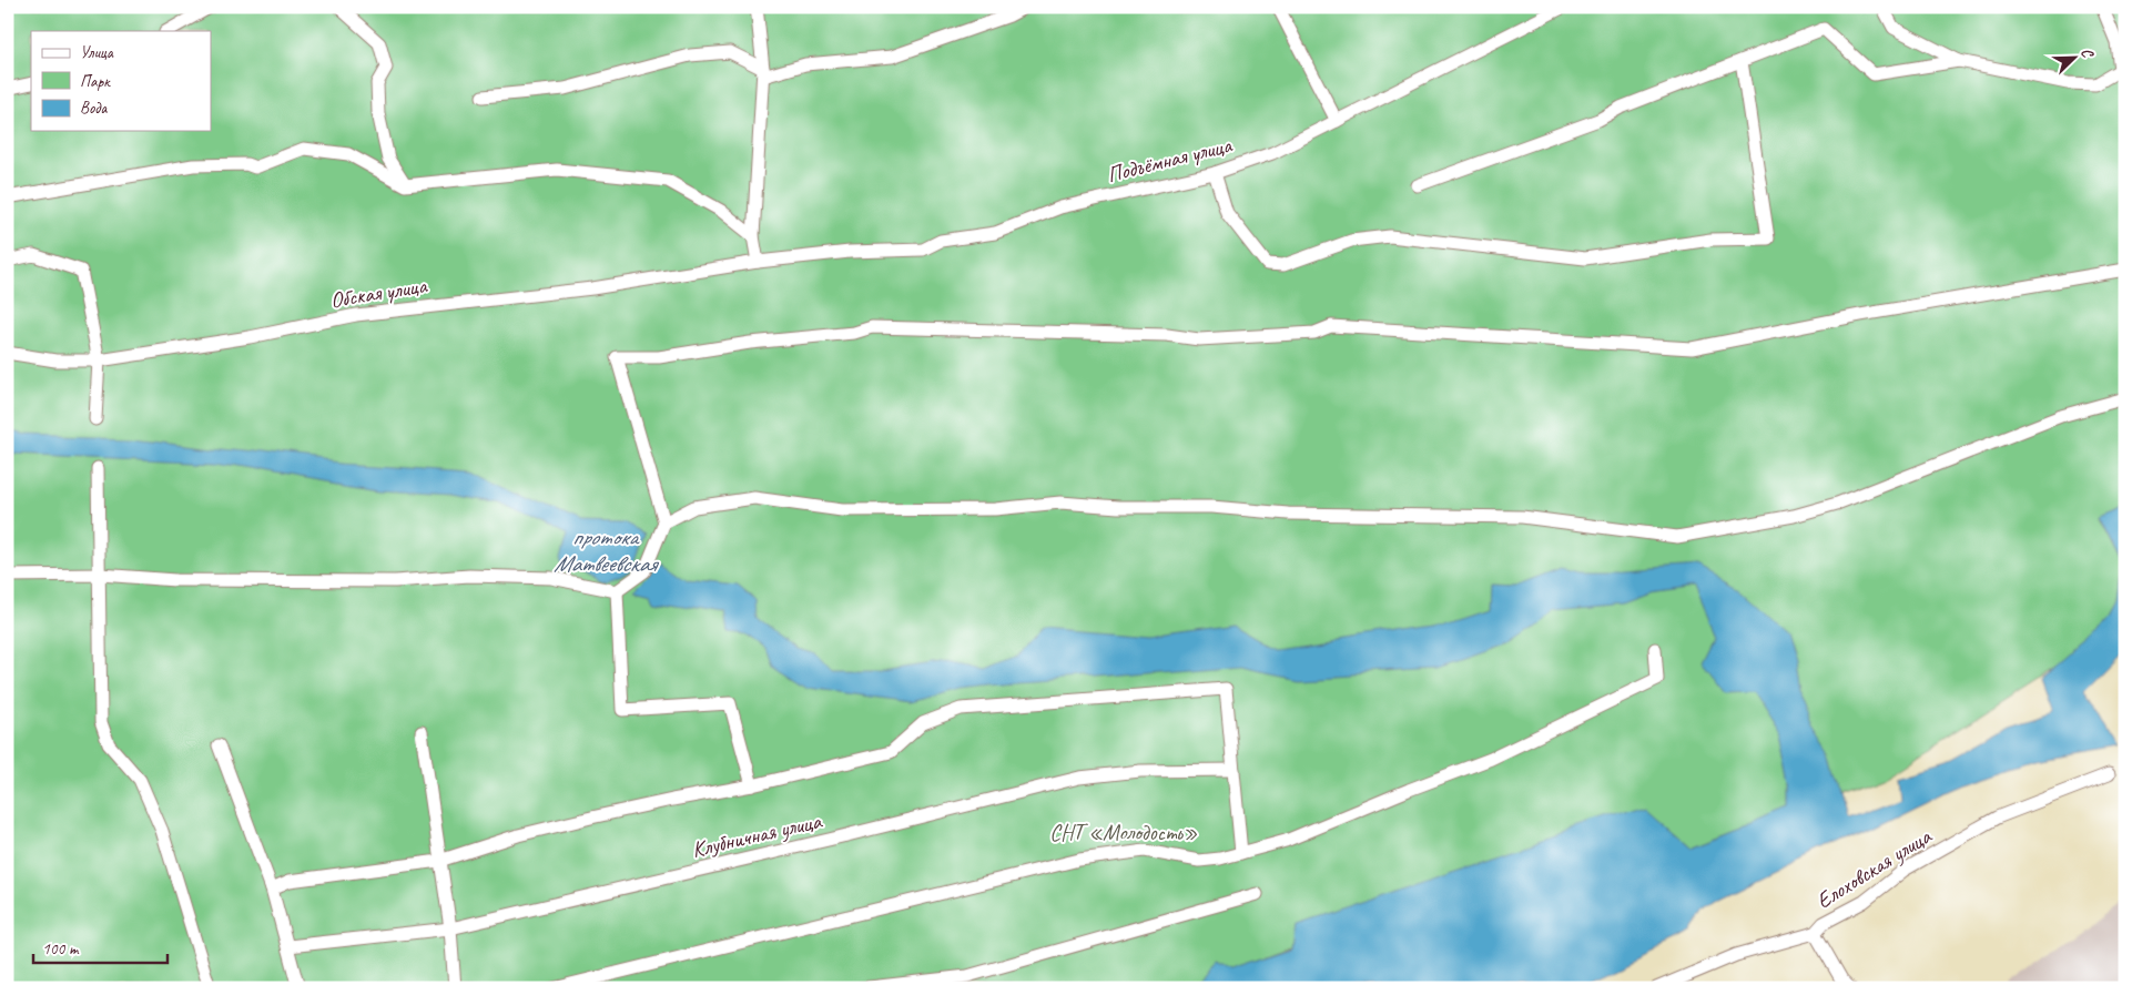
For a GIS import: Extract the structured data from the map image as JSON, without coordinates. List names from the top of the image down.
{
  "streets": {
    "street": [
      "Подъёмная улица",
      "Обская улица",
      "Клубничная улица",
      "Елоховская улица"
    ]
  },
  "crossings": [
    ["Подъёмная улица", "Обская улица"]
  ],
  "water": ["протока Матвеевская"],
  "parks": ["СНТ «Молодость»"],
  "legend": ["Улица", "Парк", "Вода"],
  "scale_bar": "100 m",
  "north": "top right"
}
